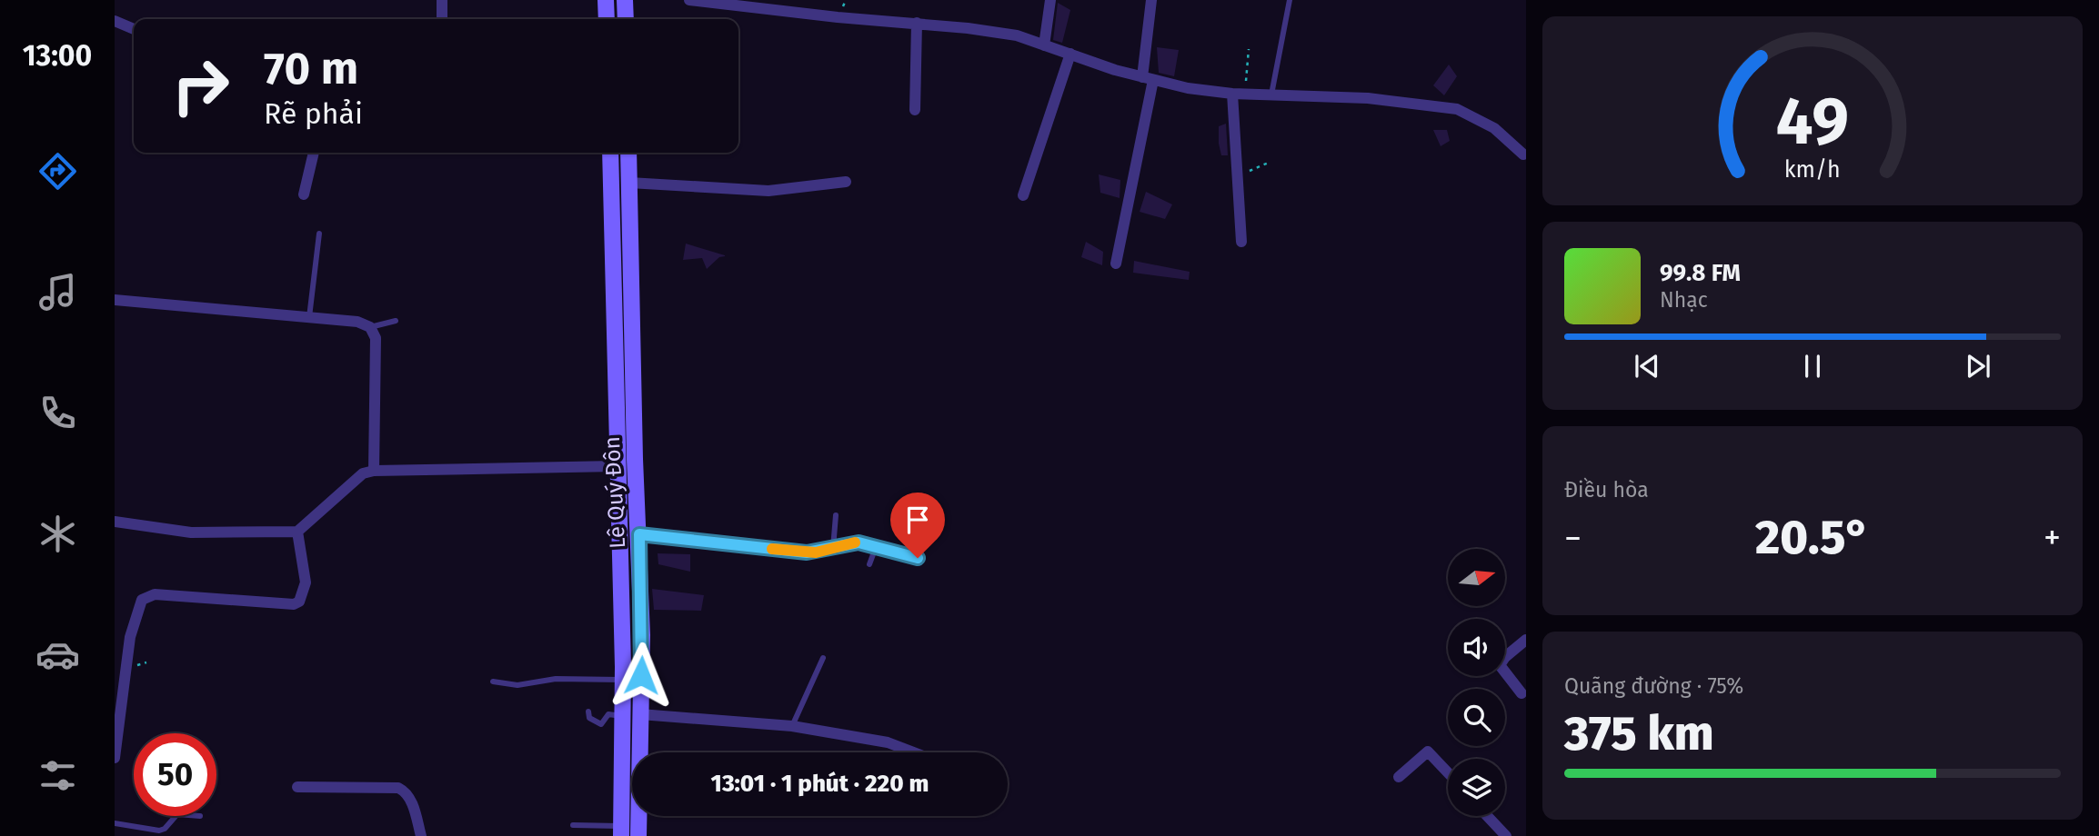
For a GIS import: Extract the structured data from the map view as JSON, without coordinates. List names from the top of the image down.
{
  "streets": {
    "main road": ["Lê Quý Đôn"]
  },
  "north": "right",
  "page": {
    "tabs": "13:00",
    "turn": ["70 m", "Rẽ phải"],
    "song": ["99.8 FM", "Nhạc"],
    "tile": [
      "Điều hòa",
      ["Quãng đường · 75%", "375 km"]
    ],
    "heat": ["−", "20.5°", "+"],
    "limit": "50",
    "trip": "13:01 · 1 phút · 220 m",
    "gauge": ["49", "km/h"]
  }
}
